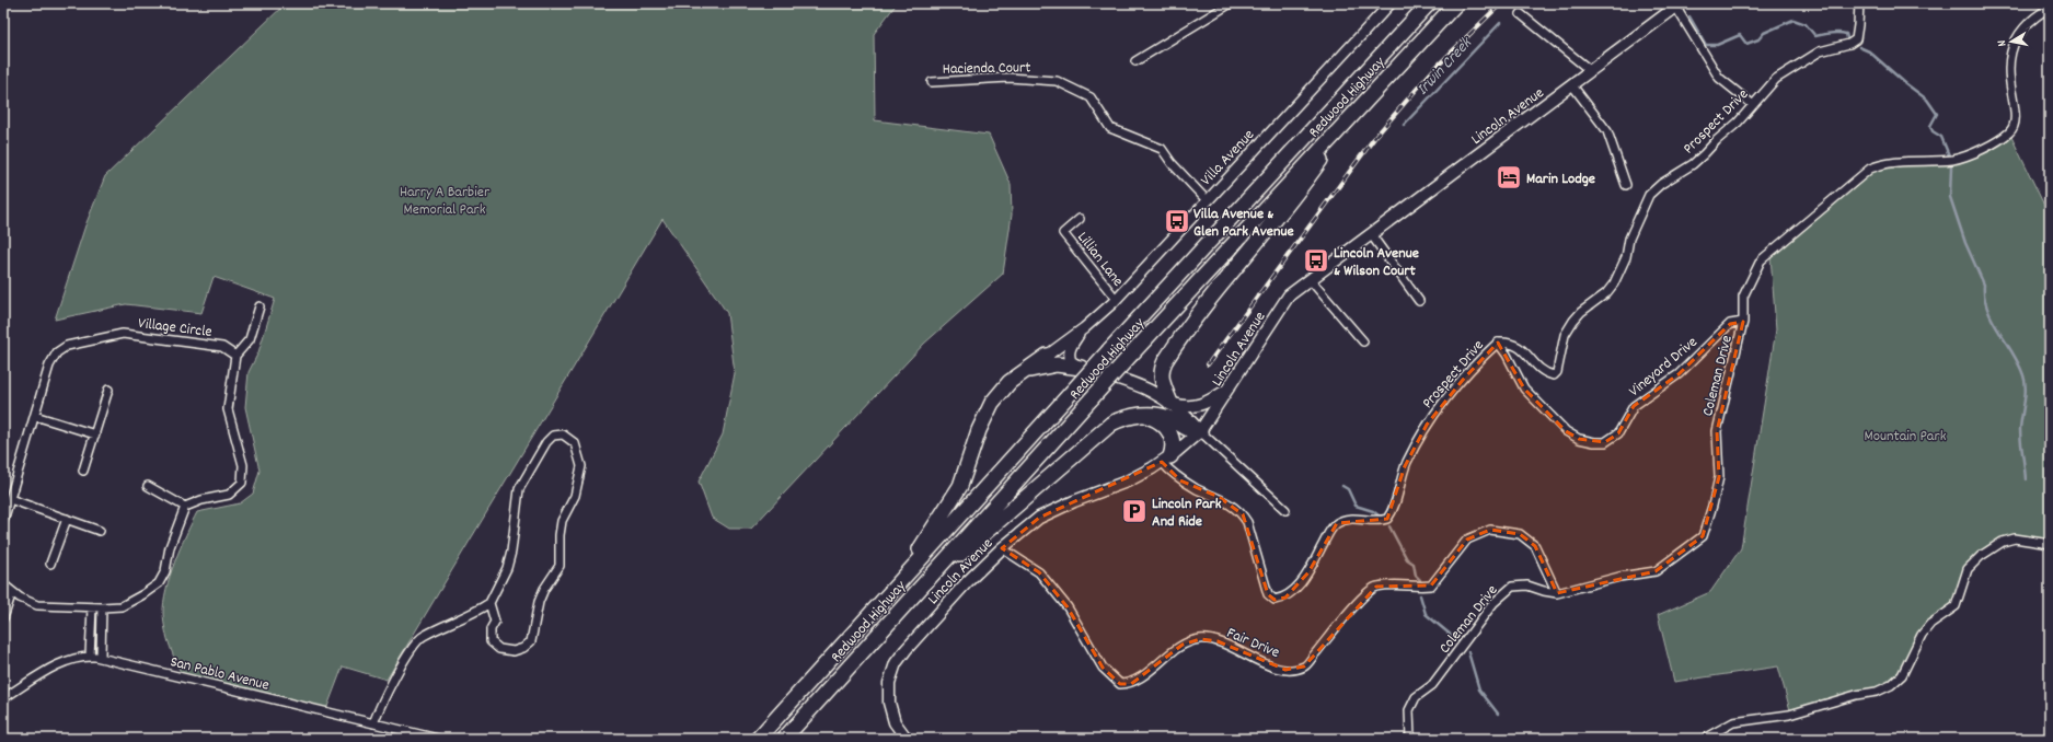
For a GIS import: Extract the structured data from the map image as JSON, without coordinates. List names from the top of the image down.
{
  "streets": {
    "highway": ["Redwood Highway"],
    "main road": ["Lincoln Avenue"],
    "street": [
      "Hacienda Court",
      "Prospect Drive",
      "Villa Avenue",
      "Lillian Lane",
      "Village Circle",
      "Vineyard Drive",
      "Coleman Drive",
      "Fair Drive",
      "San Pablo Avenue"
    ]
  },
  "crossings": [
    ["Hacienda Court", "Villa Avenue"],
    ["Lincoln Avenue", "Prospect Drive"],
    ["Lincoln Avenue", "Fair Drive"],
    ["Prospect Drive", "Vineyard Drive"],
    ["Villa Avenue", "Lillian Lane"],
    ["Vineyard Drive", "Coleman Drive"],
    ["Coleman Drive", "Fair Drive"]
  ],
  "water": ["Irwin Creek"],
  "parks": ["Harry A Barbier Memorial Park", "Mountain Park"],
  "places": {
    "hotel": ["Marin Lodge"],
    "bus stop": ["Villa Avenue & Glen Park Avenue", "Lincoln Avenue & Wilson Court"],
    "parking": ["Lincoln Park And Ride"]
  },
  "north": "left"
}
